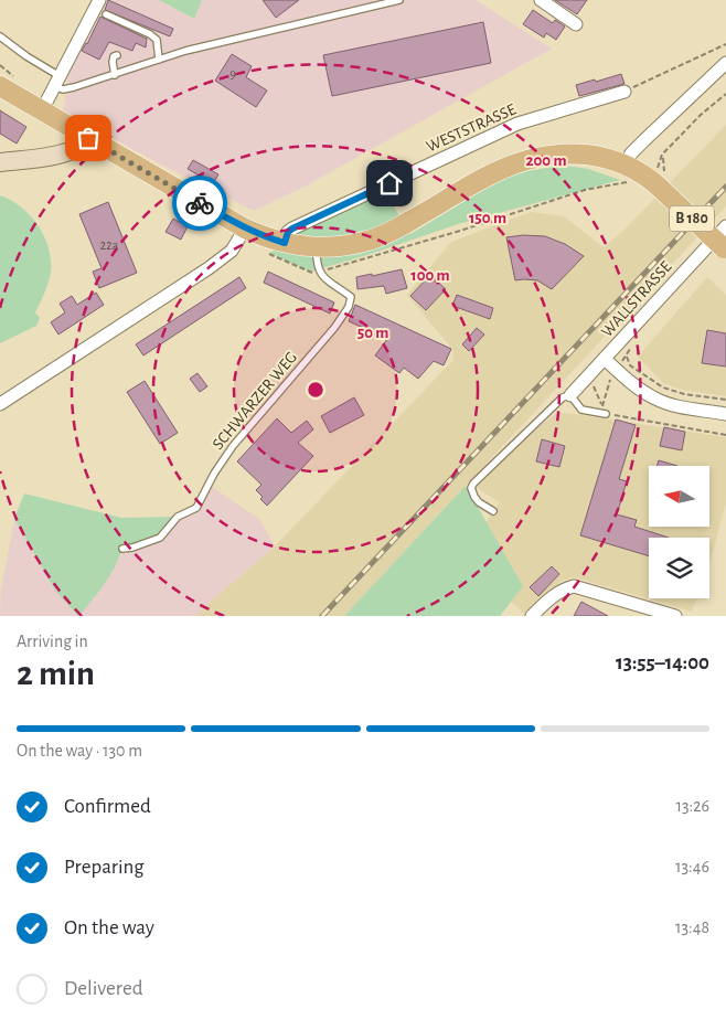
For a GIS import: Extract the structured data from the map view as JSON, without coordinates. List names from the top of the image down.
{
  "streets": {
    "main road": ["B 180"],
    "street": ["WESTSTRASSE", "WALLSTRASSE"],
    "lane": ["SCHWARZER WEG"]
  },
  "crossings": [
    ["WESTSTRASSE", "B 180"]
  ],
  "house_numbers": ["9", "22a"],
  "north": "left",
  "page": {
    "heading": ["2 min", "Arriving in", "13:55–14:00"],
    "bar": "On the way · 130 m",
    "list": [
      ["Confirmed", "13:26"],
      ["Preparing", "13:46"],
      ["On the way", "13:48"],
      "Delivered"
    ]
  },
  "rings": [
    "200 m",
    "150 m",
    "100 m",
    "50 m"
  ]
}
